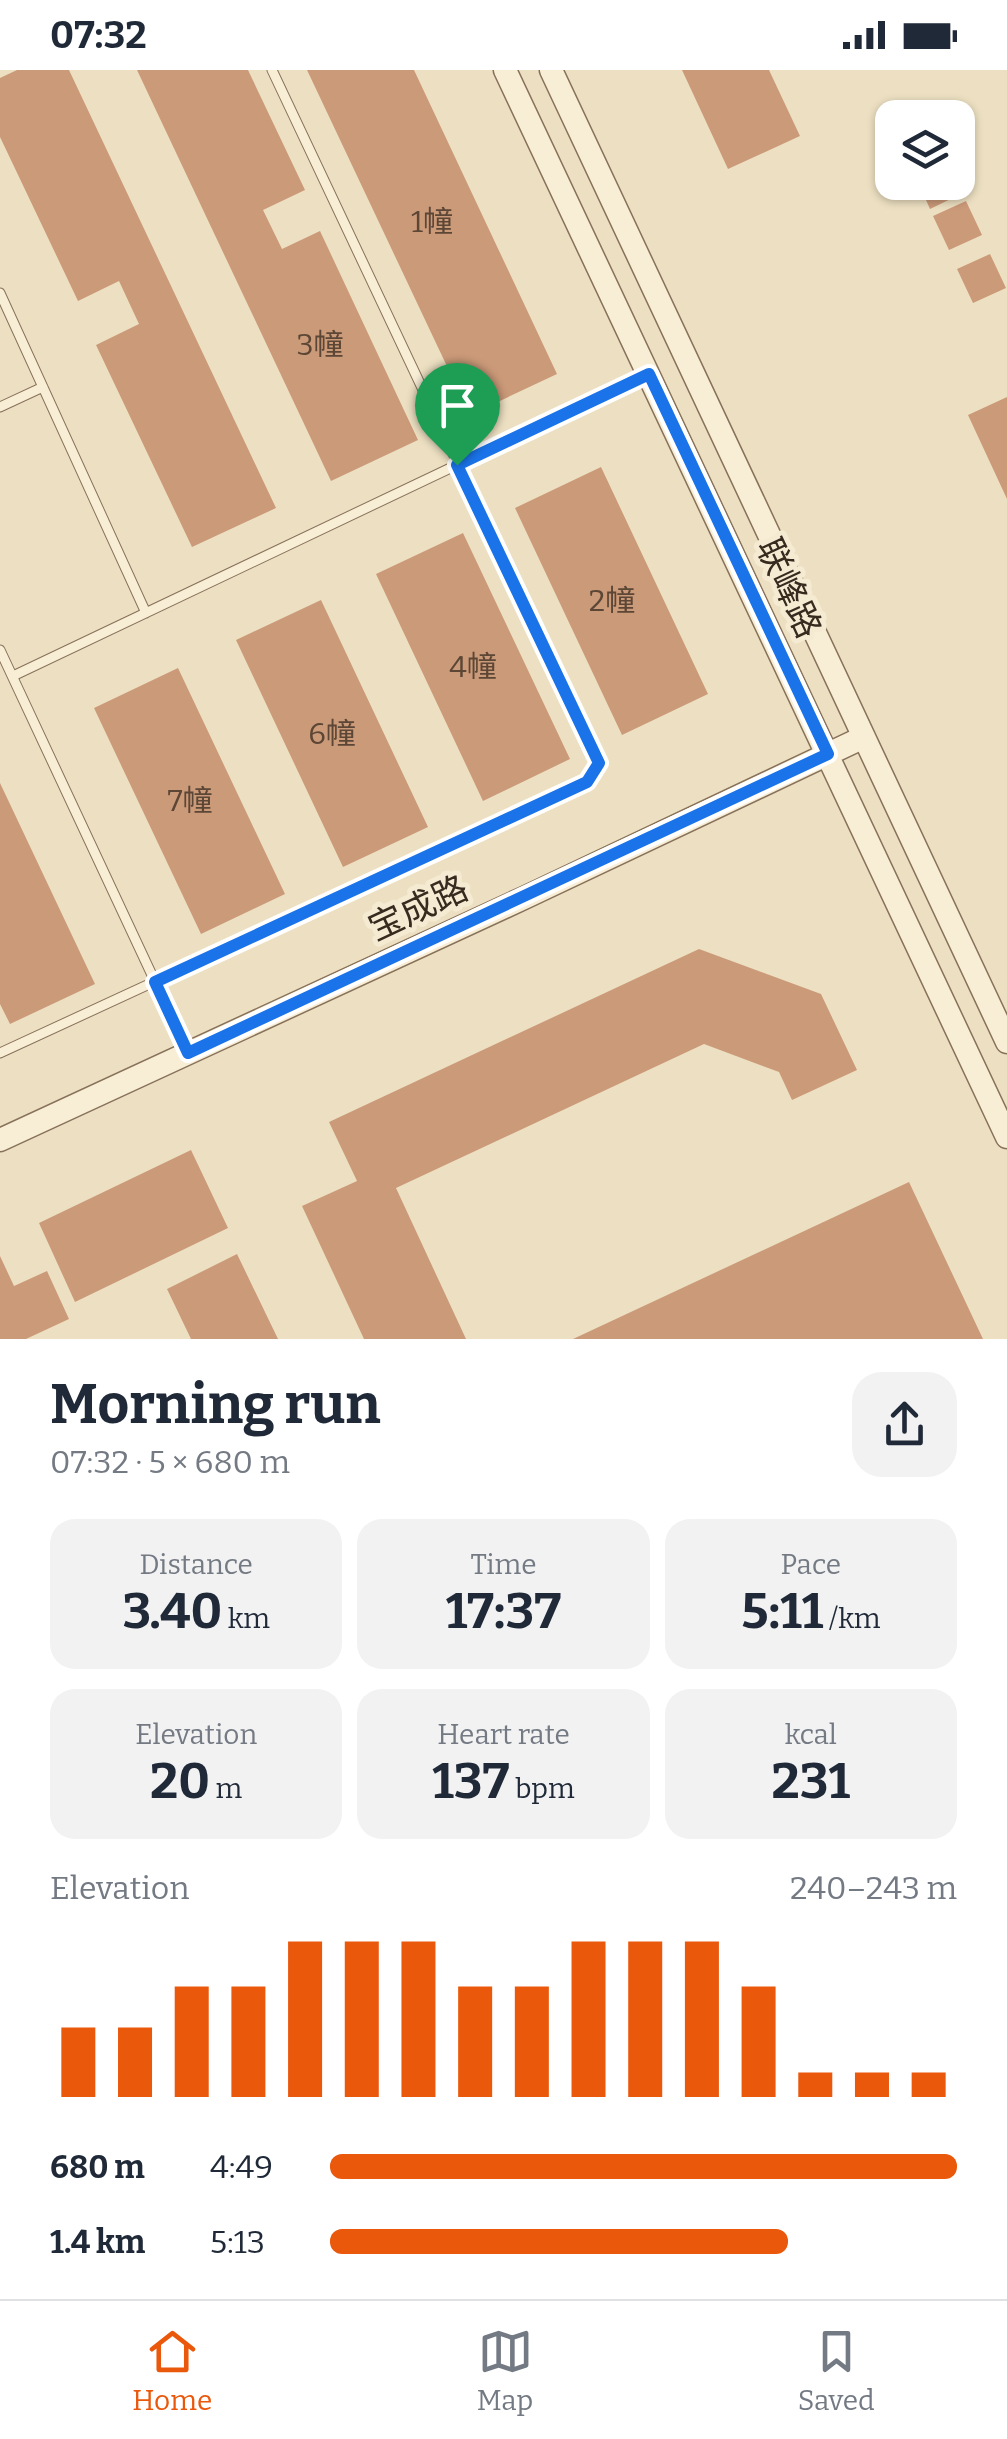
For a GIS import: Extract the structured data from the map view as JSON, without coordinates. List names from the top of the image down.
{
  "streets": {
    "street": ["联峰路", "宝成路"]
  },
  "crossings": [
    ["联峰路", "宝成路"]
  ],
  "house_numbers": [
    "1幢",
    "3幢",
    "2幢",
    "4幢",
    "6幢",
    "7幢"
  ],
  "page": {
    "status": "07:32",
    "heading": ["Morning run", "07:32 · 5 × 680 m"],
    "stats": [
      ["Distance", "3.40 km"],
      ["Time", "17:37"],
      ["Pace", "5:11 /km"],
      ["Elevation", "20 m"],
      ["Heart rate", "137 bpm"],
      ["kcal", "231"]
    ],
    "chart": ["Elevation", "240–243 m"],
    "list": [
      {
        "name": "680 m",
        "note": "4:49"
      },
      {
        "name": "1.4 km",
        "note": "5:13"
      }
    ],
    "tabs": ["Home", "Map", "Saved"]
  }
}
